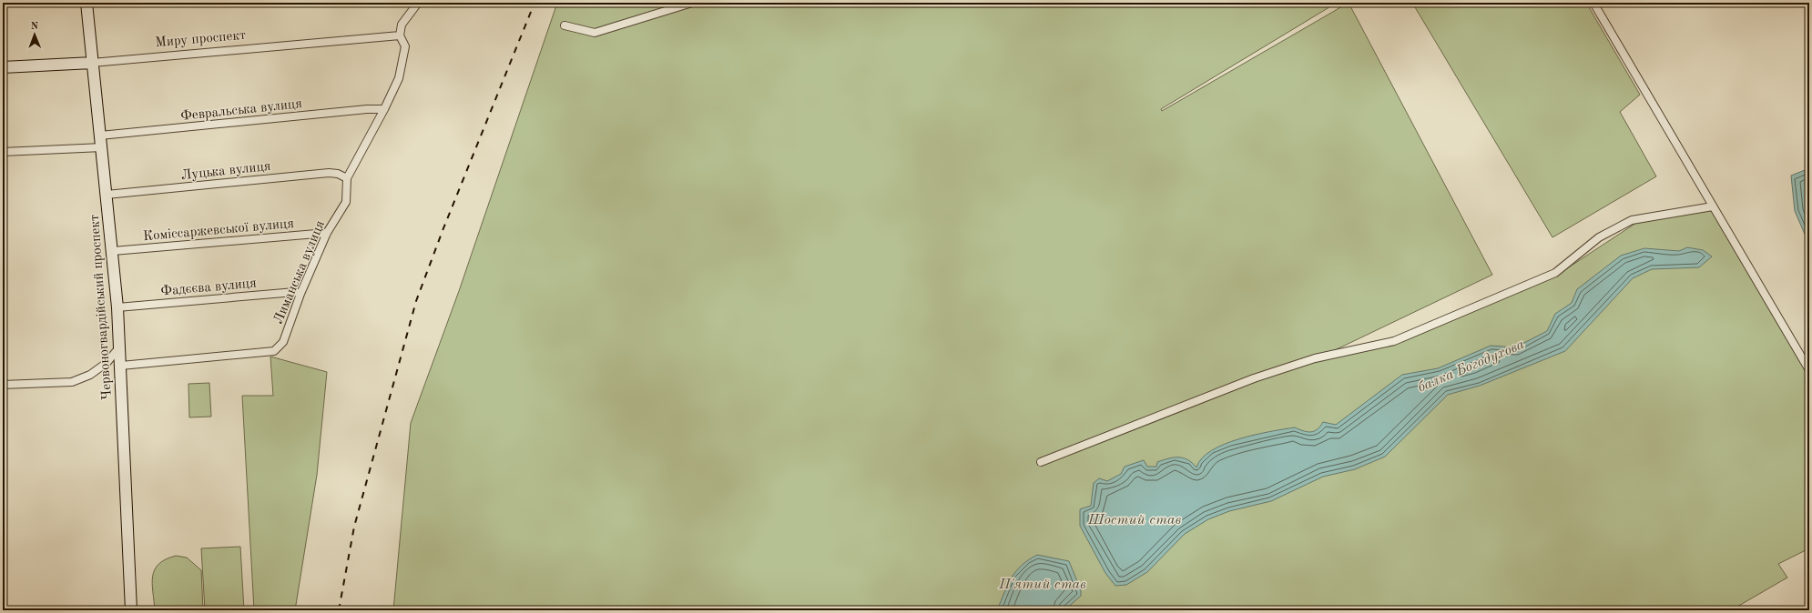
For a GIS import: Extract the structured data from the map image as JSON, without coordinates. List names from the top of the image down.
{
  "streets": {
    "main road": ["Миру проспект", "Червоногвардійський проспект"],
    "street": [
      "Февральська вулиця",
      "Луцька вулиця",
      "Коміссаржевської вулиця",
      "Лиманська вулиця",
      "Фадєєва вулиця"
    ]
  },
  "crossings": [
    ["Миру проспект", "Лиманська вулиця"],
    ["Миру проспект", "Червоногвардійський проспект"],
    ["Февральська вулиця", "Лиманська вулиця"],
    ["Февральська вулиця", "Червоногвардійський проспект"],
    ["Луцька вулиця", "Лиманська вулиця"],
    ["Луцька вулиця", "Червоногвардійський проспект"],
    ["Коміссаржевської вулиця", "Лиманська вулиця"],
    ["Коміссаржевської вулиця", "Червоногвардійський проспект"],
    ["Лиманська вулиця", "Фадєєва вулиця"],
    ["Лиманська вулиця", "Червоногвардійський проспект"],
    ["Фадєєва вулиця", "Червоногвардійський проспект"]
  ],
  "water": ["балка Богодухова", "Шостий став", "П'ятий став"],
  "north": "top"
}
